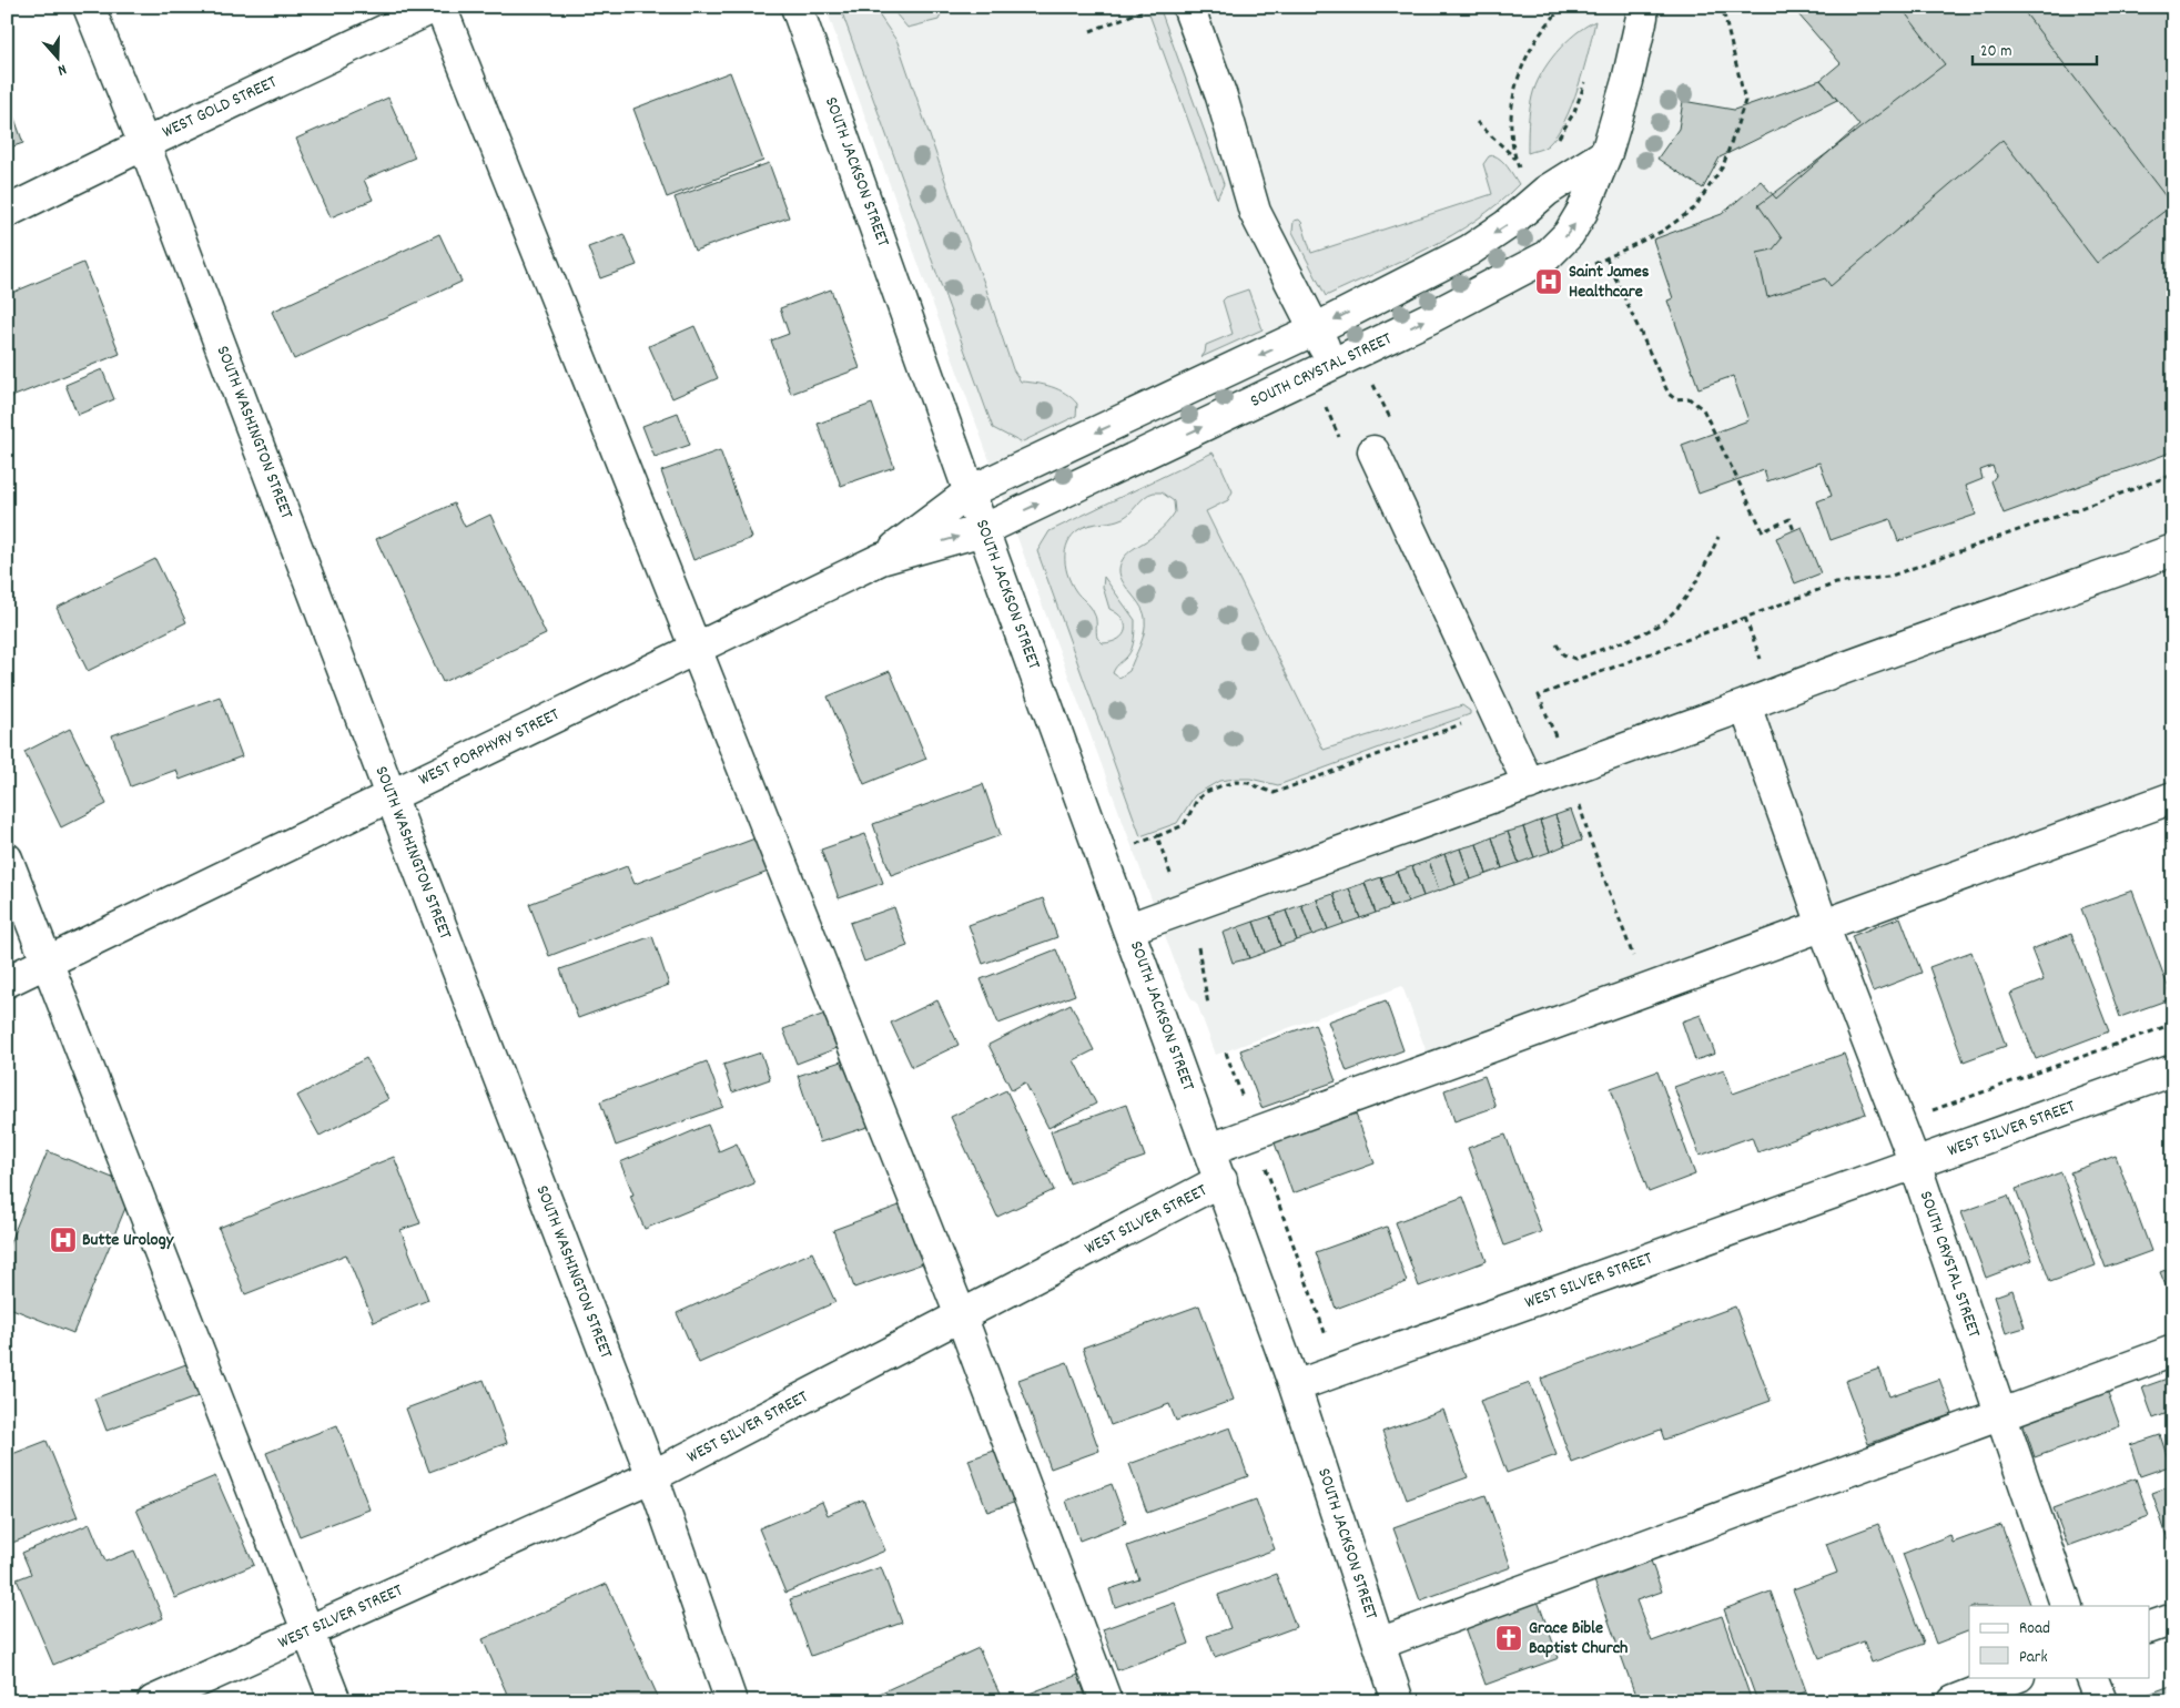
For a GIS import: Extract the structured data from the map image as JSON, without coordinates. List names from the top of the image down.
{
  "streets": {
    "street": [
      "WEST GOLD STREET",
      "SOUTH JACKSON STREET",
      "SOUTH CRYSTAL STREET",
      "SOUTH WASHINGTON STREET",
      "WEST PORPHYRY STREET",
      "WEST SILVER STREET"
    ]
  },
  "crossings": [
    ["WEST GOLD STREET", "SOUTH WASHINGTON STREET"],
    ["SOUTH JACKSON STREET", "SOUTH CRYSTAL STREET"],
    ["SOUTH JACKSON STREET", "WEST PORPHYRY STREET"],
    ["SOUTH JACKSON STREET", "WEST SILVER STREET"],
    ["SOUTH CRYSTAL STREET", "WEST PORPHYRY STREET"],
    ["SOUTH CRYSTAL STREET", "WEST SILVER STREET"],
    ["SOUTH WASHINGTON STREET", "WEST PORPHYRY STREET"],
    ["SOUTH WASHINGTON STREET", "WEST SILVER STREET"]
  ],
  "places": {
    "hospital": ["Saint James Healthcare", "Butte Urology"],
    "church": ["Grace Bible Baptist Church"]
  },
  "legend": ["Road", "Park"],
  "scale_bar": "20 m",
  "north": "bottom"
}
